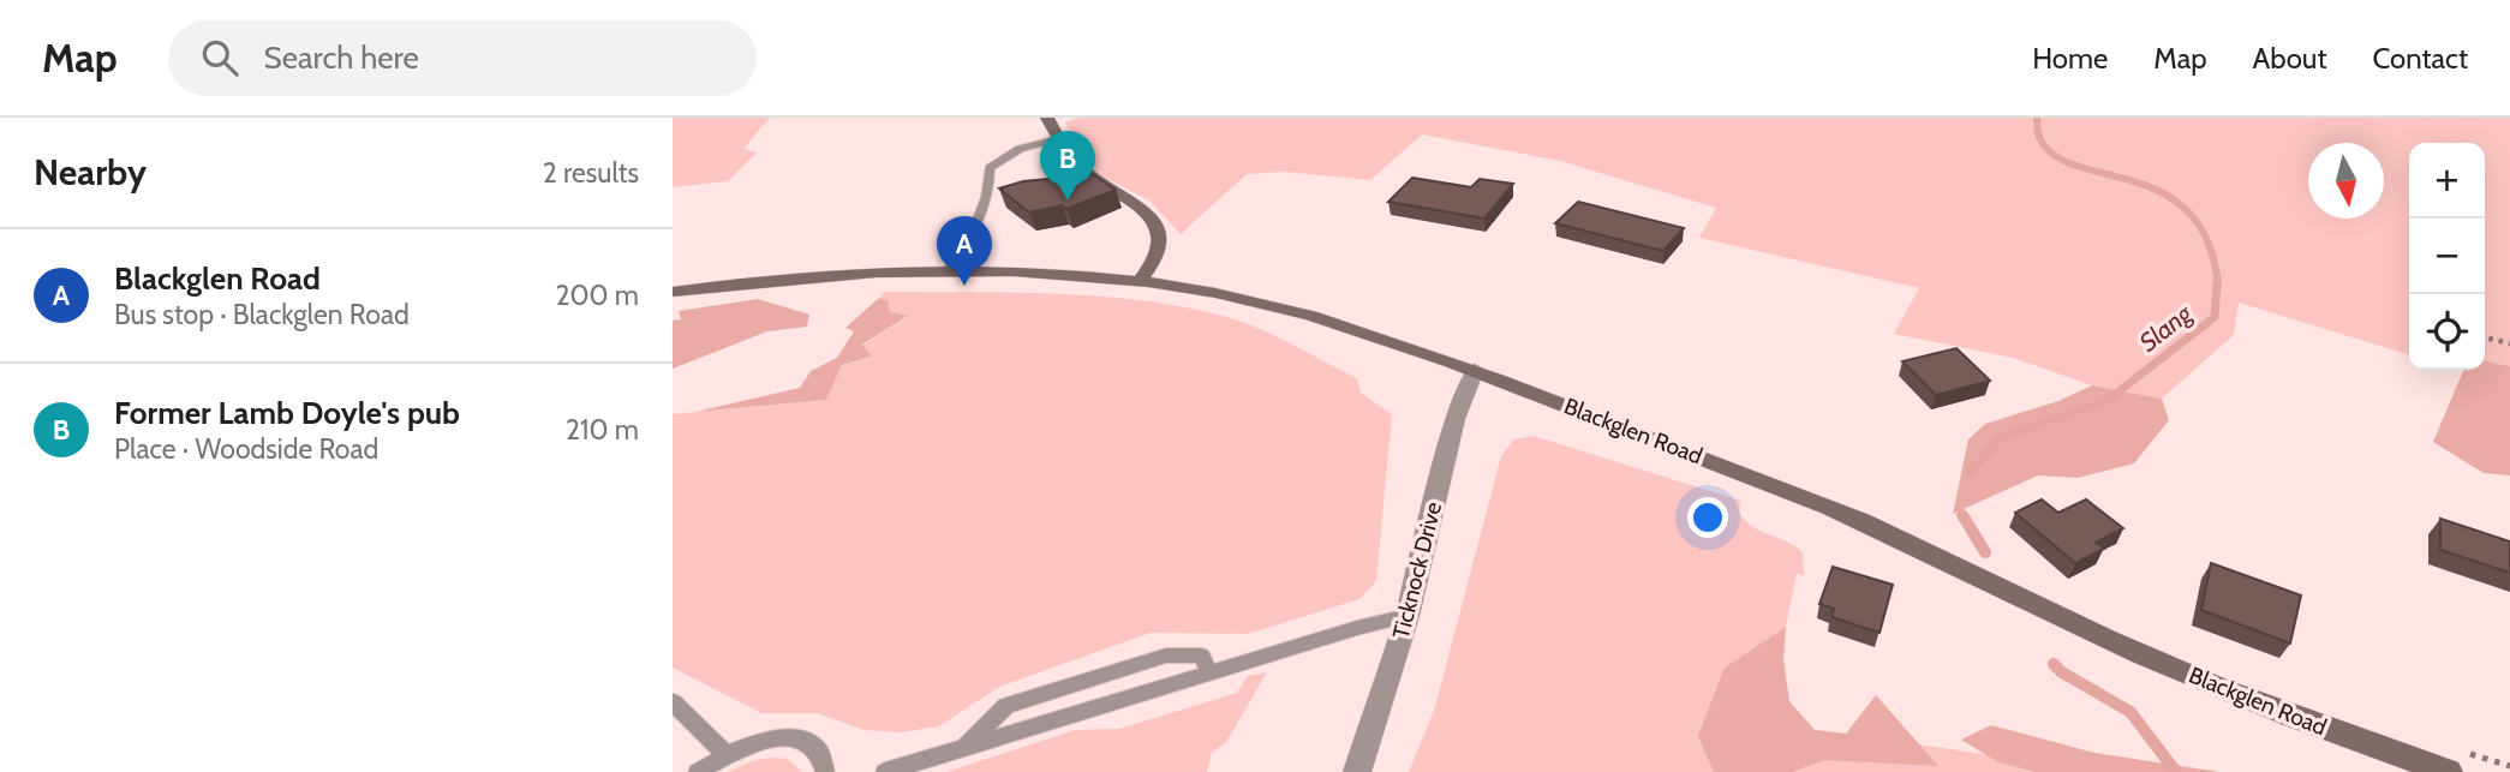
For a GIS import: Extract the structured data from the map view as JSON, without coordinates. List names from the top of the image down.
{
  "streets": {
    "street": ["Blackglen Road", "Ticknock Drive"]
  },
  "crossings": [
    ["Blackglen Road", "Ticknock Drive"]
  ],
  "water": ["Slang"],
  "north": "bottom",
  "page": {
    "header": "Map",
    "search": "Search here",
    "nav": [
      "Home",
      "Map",
      "About",
      "Contact"
    ],
    "heading": ["Nearby", "2 results"],
    "pins": ["B", "A"],
    "map_buttons": ["+", "−"],
    "list": [
      {
        "mark": "A",
        "name": "Blackglen Road",
        "note": "Bus stop · Blackglen Road",
        "value": "200 m"
      },
      {
        "mark": "B",
        "name": "Former Lamb Doyle's pub",
        "note": "Place · Woodside Road",
        "value": "210 m"
      }
    ]
  }
}
